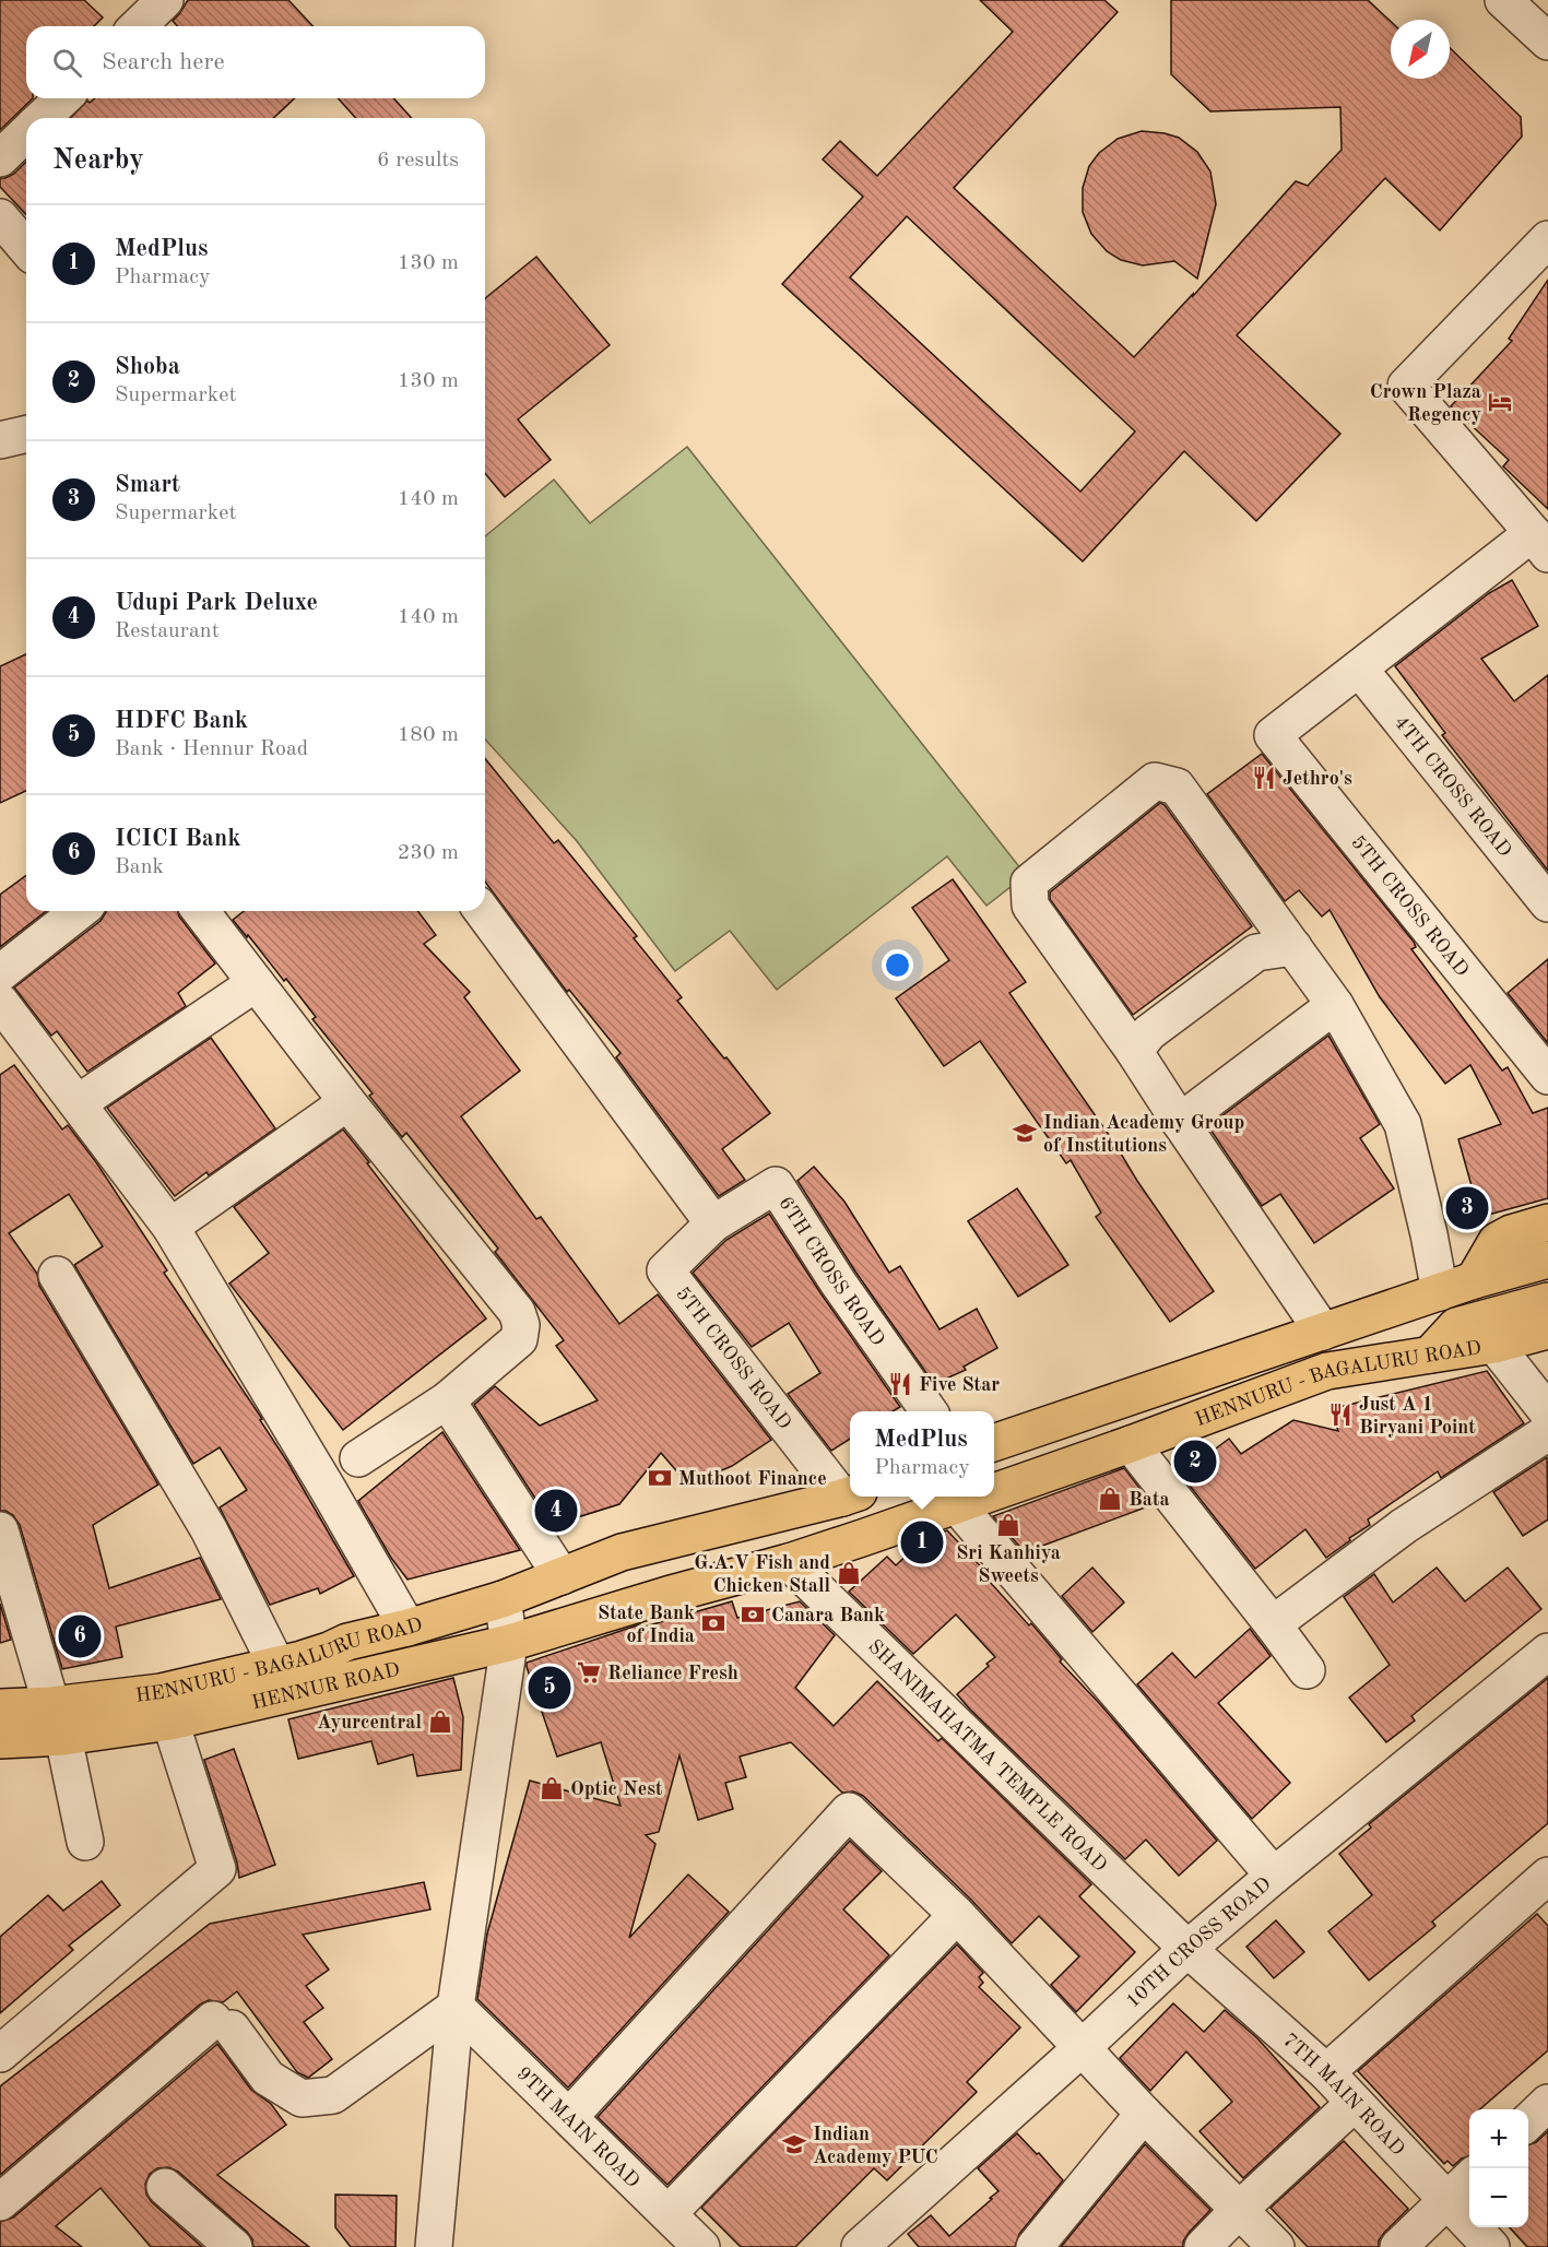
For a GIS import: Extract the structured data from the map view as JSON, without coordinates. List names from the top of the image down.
{
  "streets": {
    "main road": ["HENNURU - BAGALURU ROAD", "HENNUR ROAD"],
    "street": [
      "4TH CROSS ROAD",
      "5TH CROSS ROAD",
      "6TH CROSS ROAD",
      "SHANIMAHATMA TEMPLE ROAD",
      "10TH CROSS ROAD",
      "7TH MAIN ROAD",
      "9TH MAIN ROAD"
    ]
  },
  "crossings": [
    ["4TH CROSS ROAD", "5TH CROSS ROAD"],
    ["5TH CROSS ROAD", "6TH CROSS ROAD"],
    ["5TH CROSS ROAD", "HENNURU - BAGALURU ROAD"],
    ["HENNURU - BAGALURU ROAD", "HENNUR ROAD"],
    ["HENNURU - BAGALURU ROAD", "SHANIMAHATMA TEMPLE ROAD"],
    ["SHANIMAHATMA TEMPLE ROAD", "10TH CROSS ROAD"],
    ["SHANIMAHATMA TEMPLE ROAD", "7TH MAIN ROAD"],
    ["10TH CROSS ROAD", "7TH MAIN ROAD"]
  ],
  "places": {
    "hotel": ["Crown Plaza Regency"],
    "restaurant": ["Jethro's", "Five Star", "Just A 1 Biryani Point"],
    "school or university": ["Indian Academy Group of Institutions", "Indian Academy PUC"],
    "bank": ["Muthoot Finance", "Canara Bank", "State Bank of India"],
    "shop": [
      "Bata",
      "Sri Kanhiya Sweets",
      "G.A.V Fish and Chicken Stall",
      "Ayurcentral",
      "Optic Nest"
    ],
    "supermarket": ["Reliance Fresh"]
  },
  "north": "bottom left",
  "page": {
    "search": "Search here",
    "heading": ["Nearby", "6 results"],
    "list": [
      {
        "mark": "1",
        "name": "MedPlus",
        "note": "Pharmacy",
        "value": "130 m"
      },
      {
        "mark": "2",
        "name": "Shoba",
        "note": "Supermarket",
        "value": "130 m"
      },
      {
        "mark": "3",
        "name": "Smart",
        "note": "Supermarket",
        "value": "140 m"
      },
      {
        "mark": "4",
        "name": "Udupi Park Deluxe",
        "note": "Restaurant",
        "value": "140 m"
      },
      {
        "mark": "5",
        "name": "HDFC Bank",
        "note": "Bank · Hennur Road",
        "value": "180 m"
      },
      {
        "mark": "6",
        "name": "ICICI Bank",
        "note": "Bank",
        "value": "230 m"
      }
    ],
    "pins": [
      "3",
      "2",
      "4",
      "1",
      "6",
      "5"
    ],
    "popup": ["MedPlus", "Pharmacy"],
    "map_buttons": ["+", "−"]
  }
}
